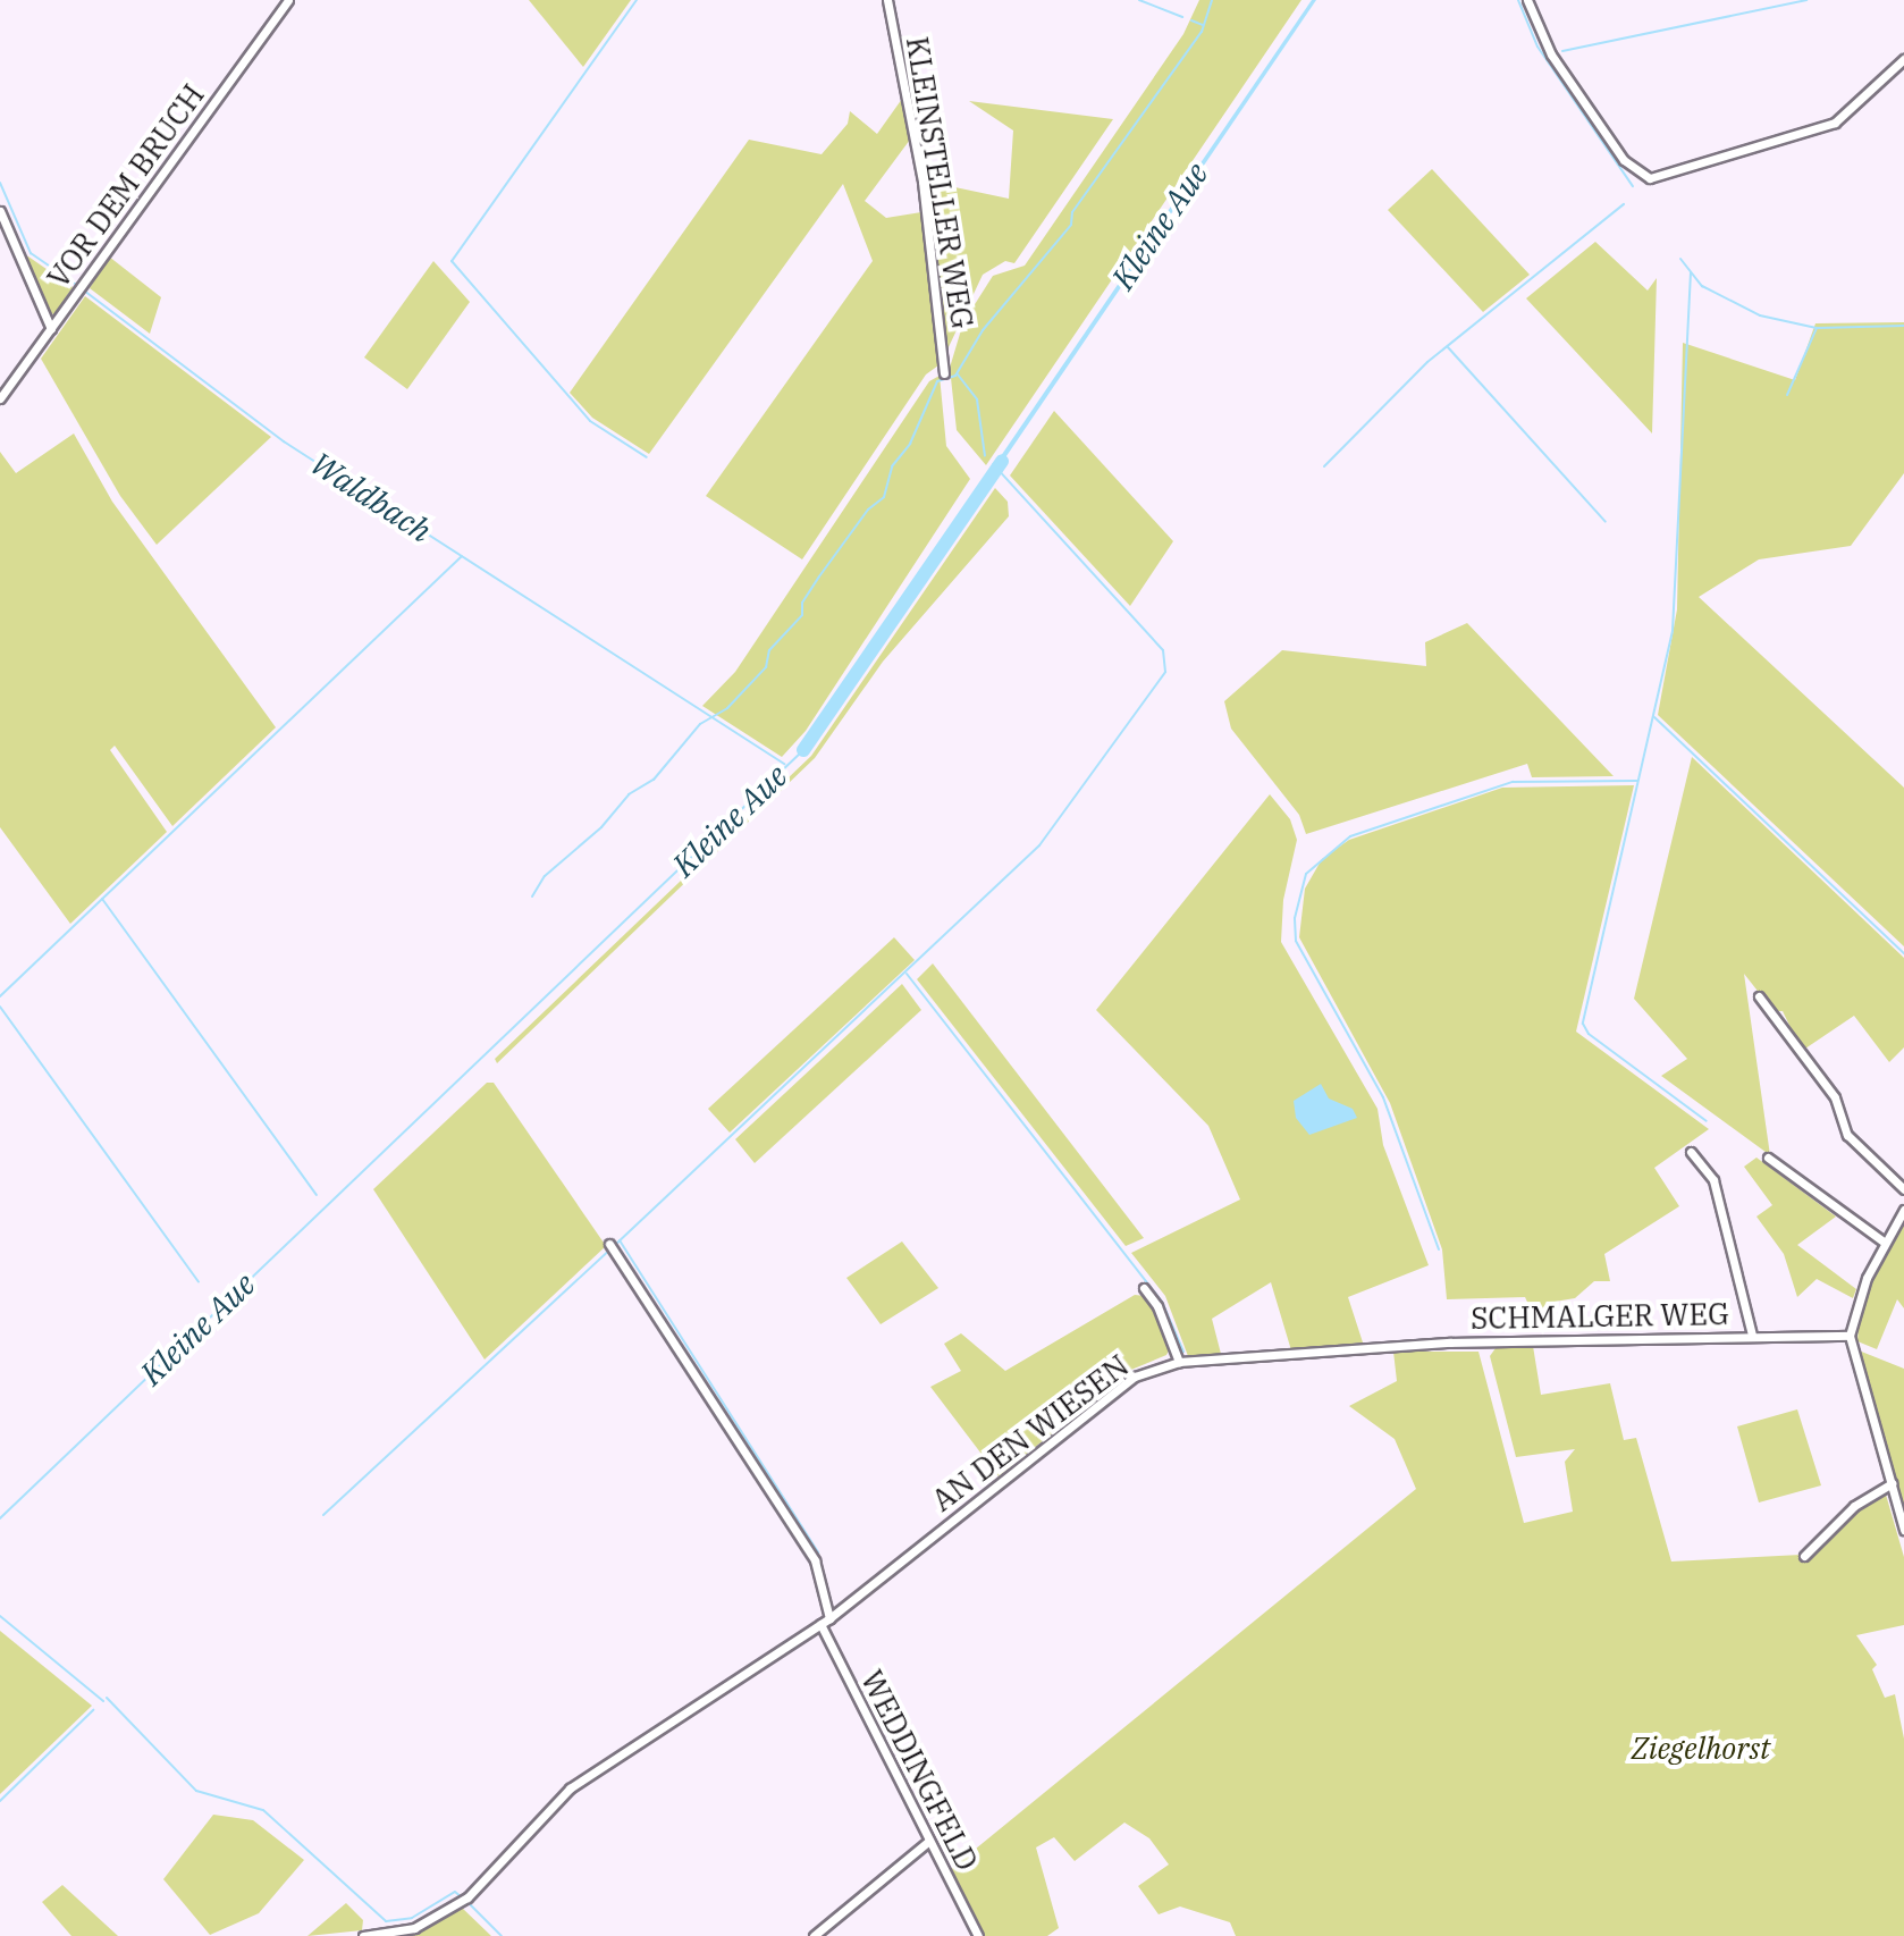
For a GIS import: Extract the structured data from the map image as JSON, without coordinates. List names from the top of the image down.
{
  "streets": {
    "street": [
      "KLEINSTELLER WEG",
      "VOR DEM BRUCH",
      "SCHMALGER WEG",
      "AN DEN WIESEN",
      "WEDDINGFELD"
    ]
  },
  "crossings": [
    ["SCHMALGER WEG", "AN DEN WIESEN"],
    ["AN DEN WIESEN", "WEDDINGFELD"]
  ],
  "water": ["Kleine Aue", "Waldbach"],
  "parks": ["Ziegelhorst"]
}
